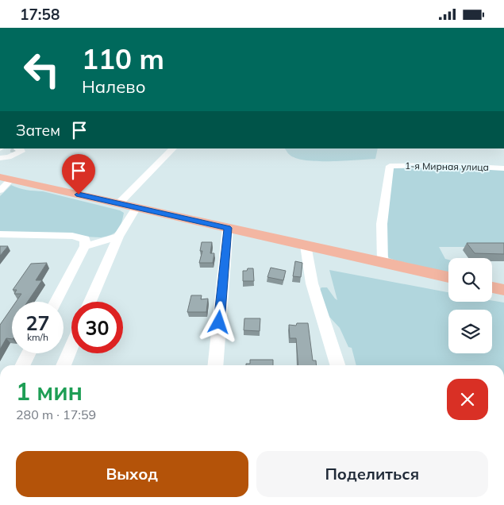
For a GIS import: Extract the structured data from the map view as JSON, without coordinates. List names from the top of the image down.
{
  "streets": {
    "street": ["1-я Мирная улица"]
  },
  "page": {
    "status": "17:58",
    "turn": ["110 m", "Налево"],
    "then": "Затем",
    "speed": "27 km/h",
    "limit": "30",
    "heading": ["1 мин", "280 m · 17:59"],
    "buttons": ["Выход", "Поделиться"]
  }
}
